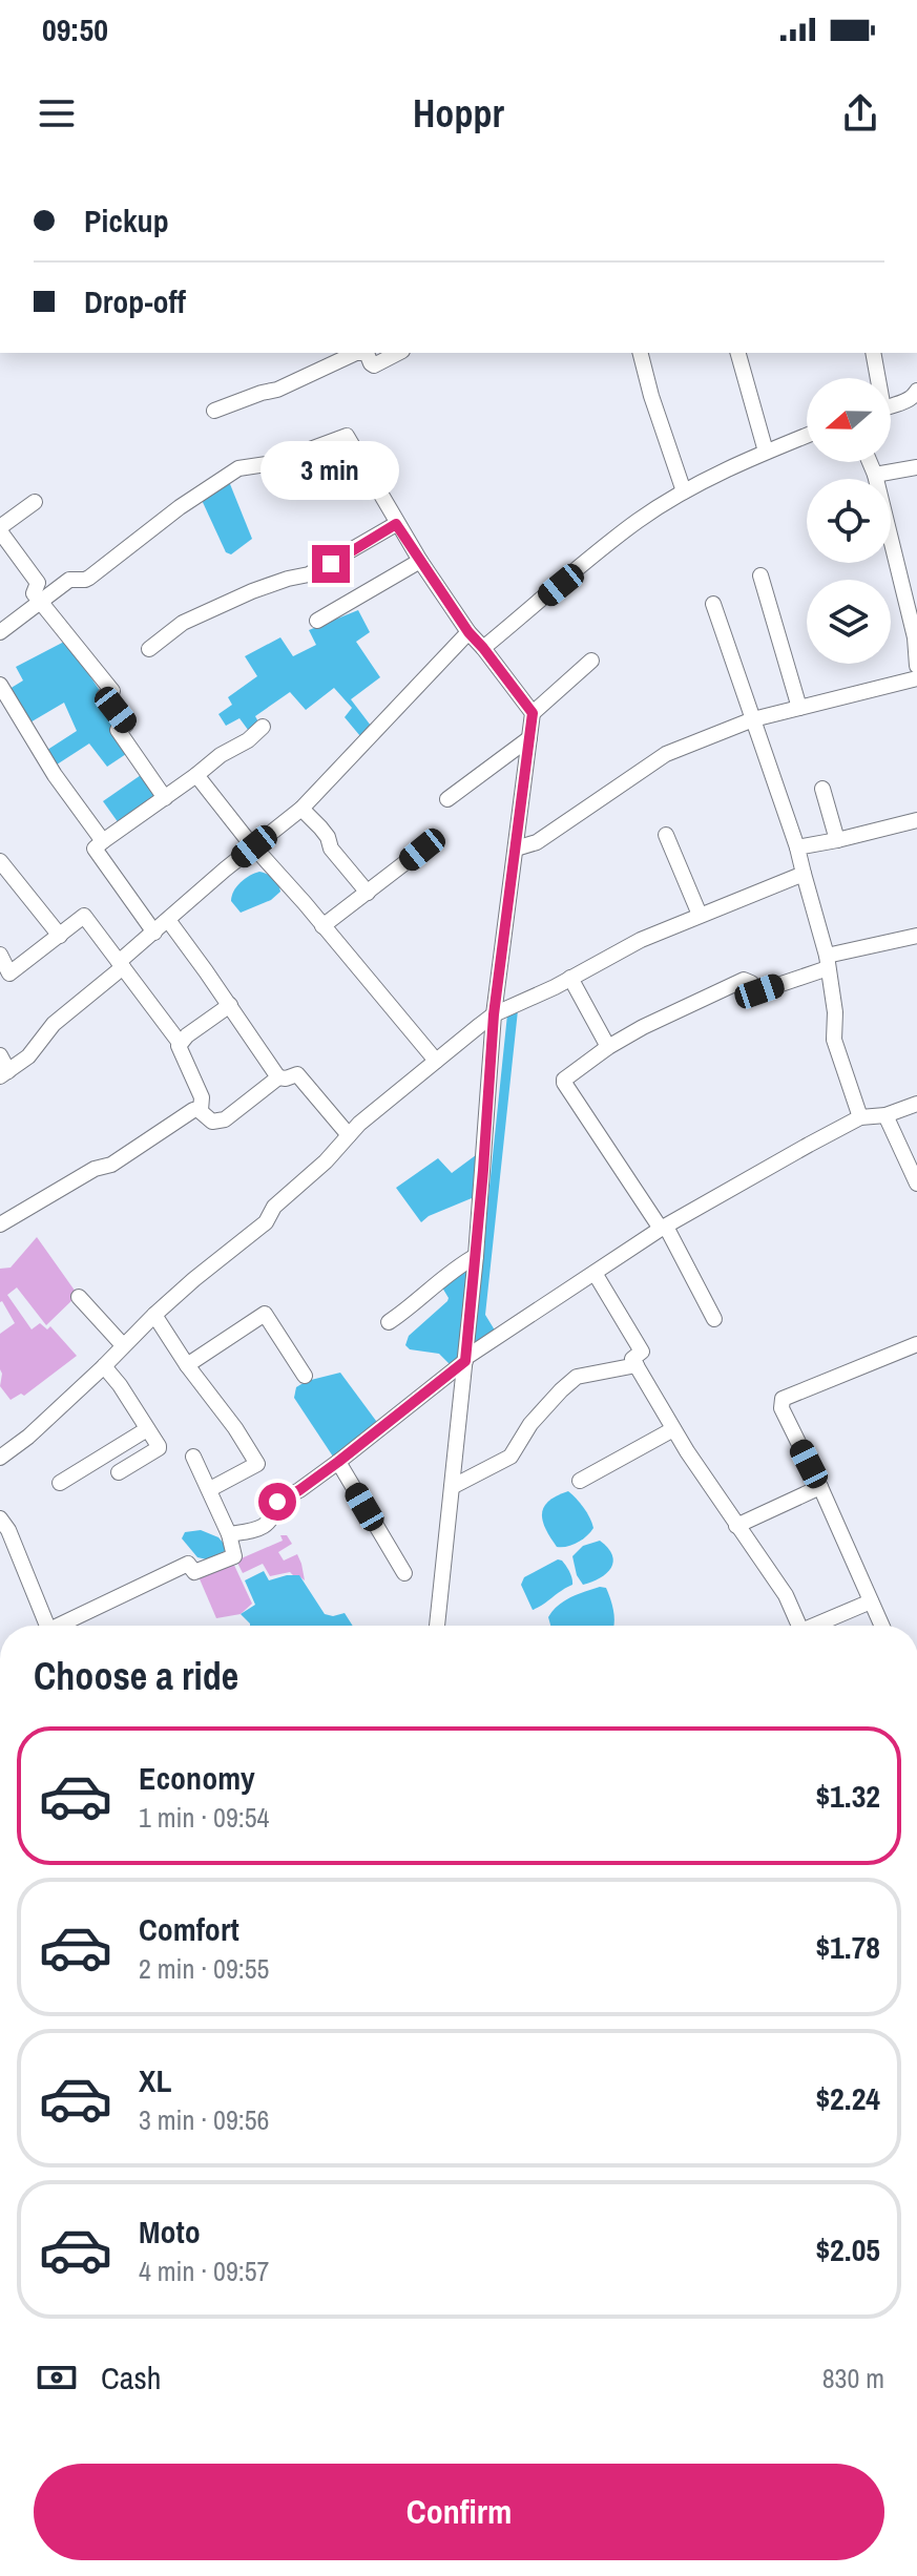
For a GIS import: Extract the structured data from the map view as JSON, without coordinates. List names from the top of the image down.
{
  "north": "left",
  "page": {
    "status": "09:50",
    "header": "Hoppr",
    "banner": ["Pickup", "Drop-off"],
    "bubble": "3 min",
    "heading": "Choose a ride",
    "list": [
      {
        "name": "Economy",
        "note": "1 min · 09:54",
        "value": "$1.32"
      },
      {
        "name": "Comfort",
        "note": "2 min · 09:55",
        "value": "$1.78"
      },
      {
        "name": "XL",
        "note": "3 min · 09:56",
        "value": "$2.24"
      },
      {
        "name": "Moto",
        "note": "4 min · 09:57",
        "value": "$2.05"
      }
    ],
    "pay": ["Cash", "830 m"],
    "buttons": "Confirm"
  }
}
